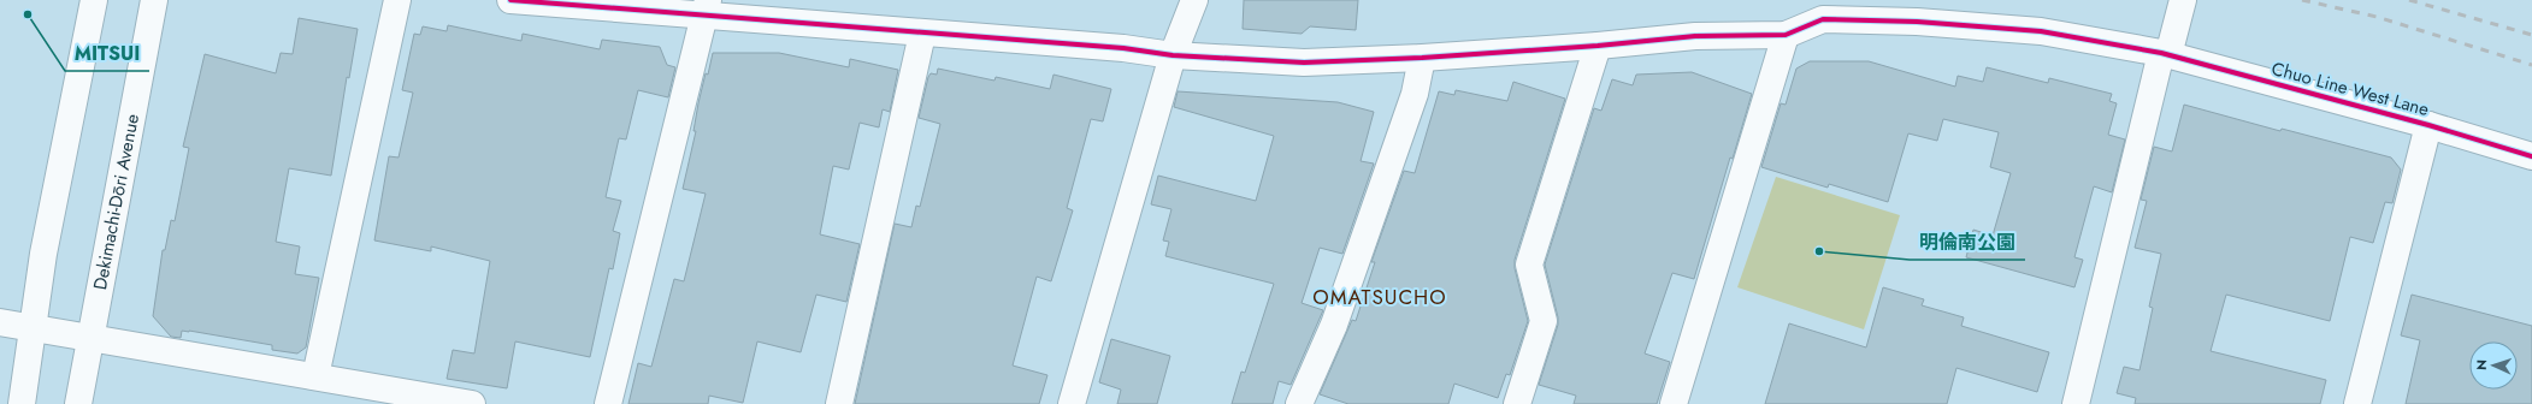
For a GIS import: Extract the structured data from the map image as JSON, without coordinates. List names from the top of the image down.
{
  "streets": {
    "street": ["Chuo Line West Lane", "Dekimachi-Dōri Avenue"]
  },
  "districts": ["OMATSUCHO"],
  "places": ["MITSUI", "明倫南公園"],
  "north": "left"
}
